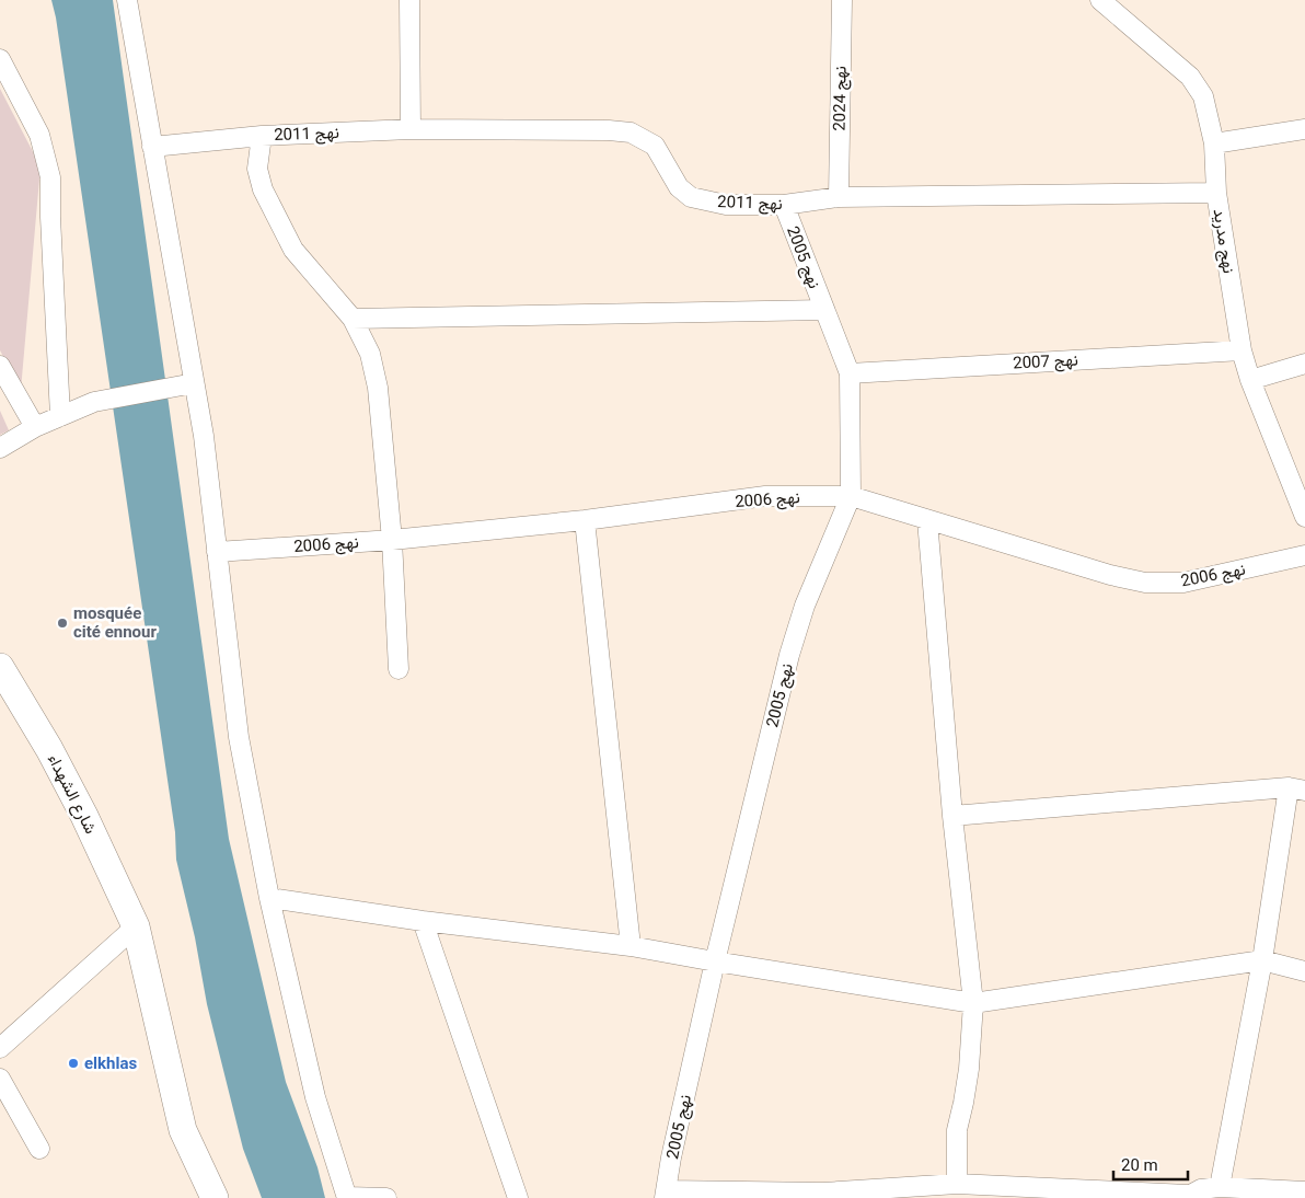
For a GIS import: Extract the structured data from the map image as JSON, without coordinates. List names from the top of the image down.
{
  "streets": {
    "main road": ["شارع الشهداء"],
    "street": [
      "نهج 2024",
      "نهج 2011",
      "نهج مدريد",
      "نهج 2005",
      "نهج 2007",
      "نهج 2006"
    ]
  },
  "crossings": [
    ["نهج 2024", "نهج 2011"],
    ["نهج 2011", "نهج مدريد"],
    ["نهج 2011", "نهج 2005"],
    ["نهج مدريد", "نهج 2007"],
    ["نهج 2005", "نهج 2007"],
    ["نهج 2005", "نهج 2006"]
  ],
  "places": ["mosquée cité ennour", "elkhlas"],
  "scale_bar": "20 m"
}
